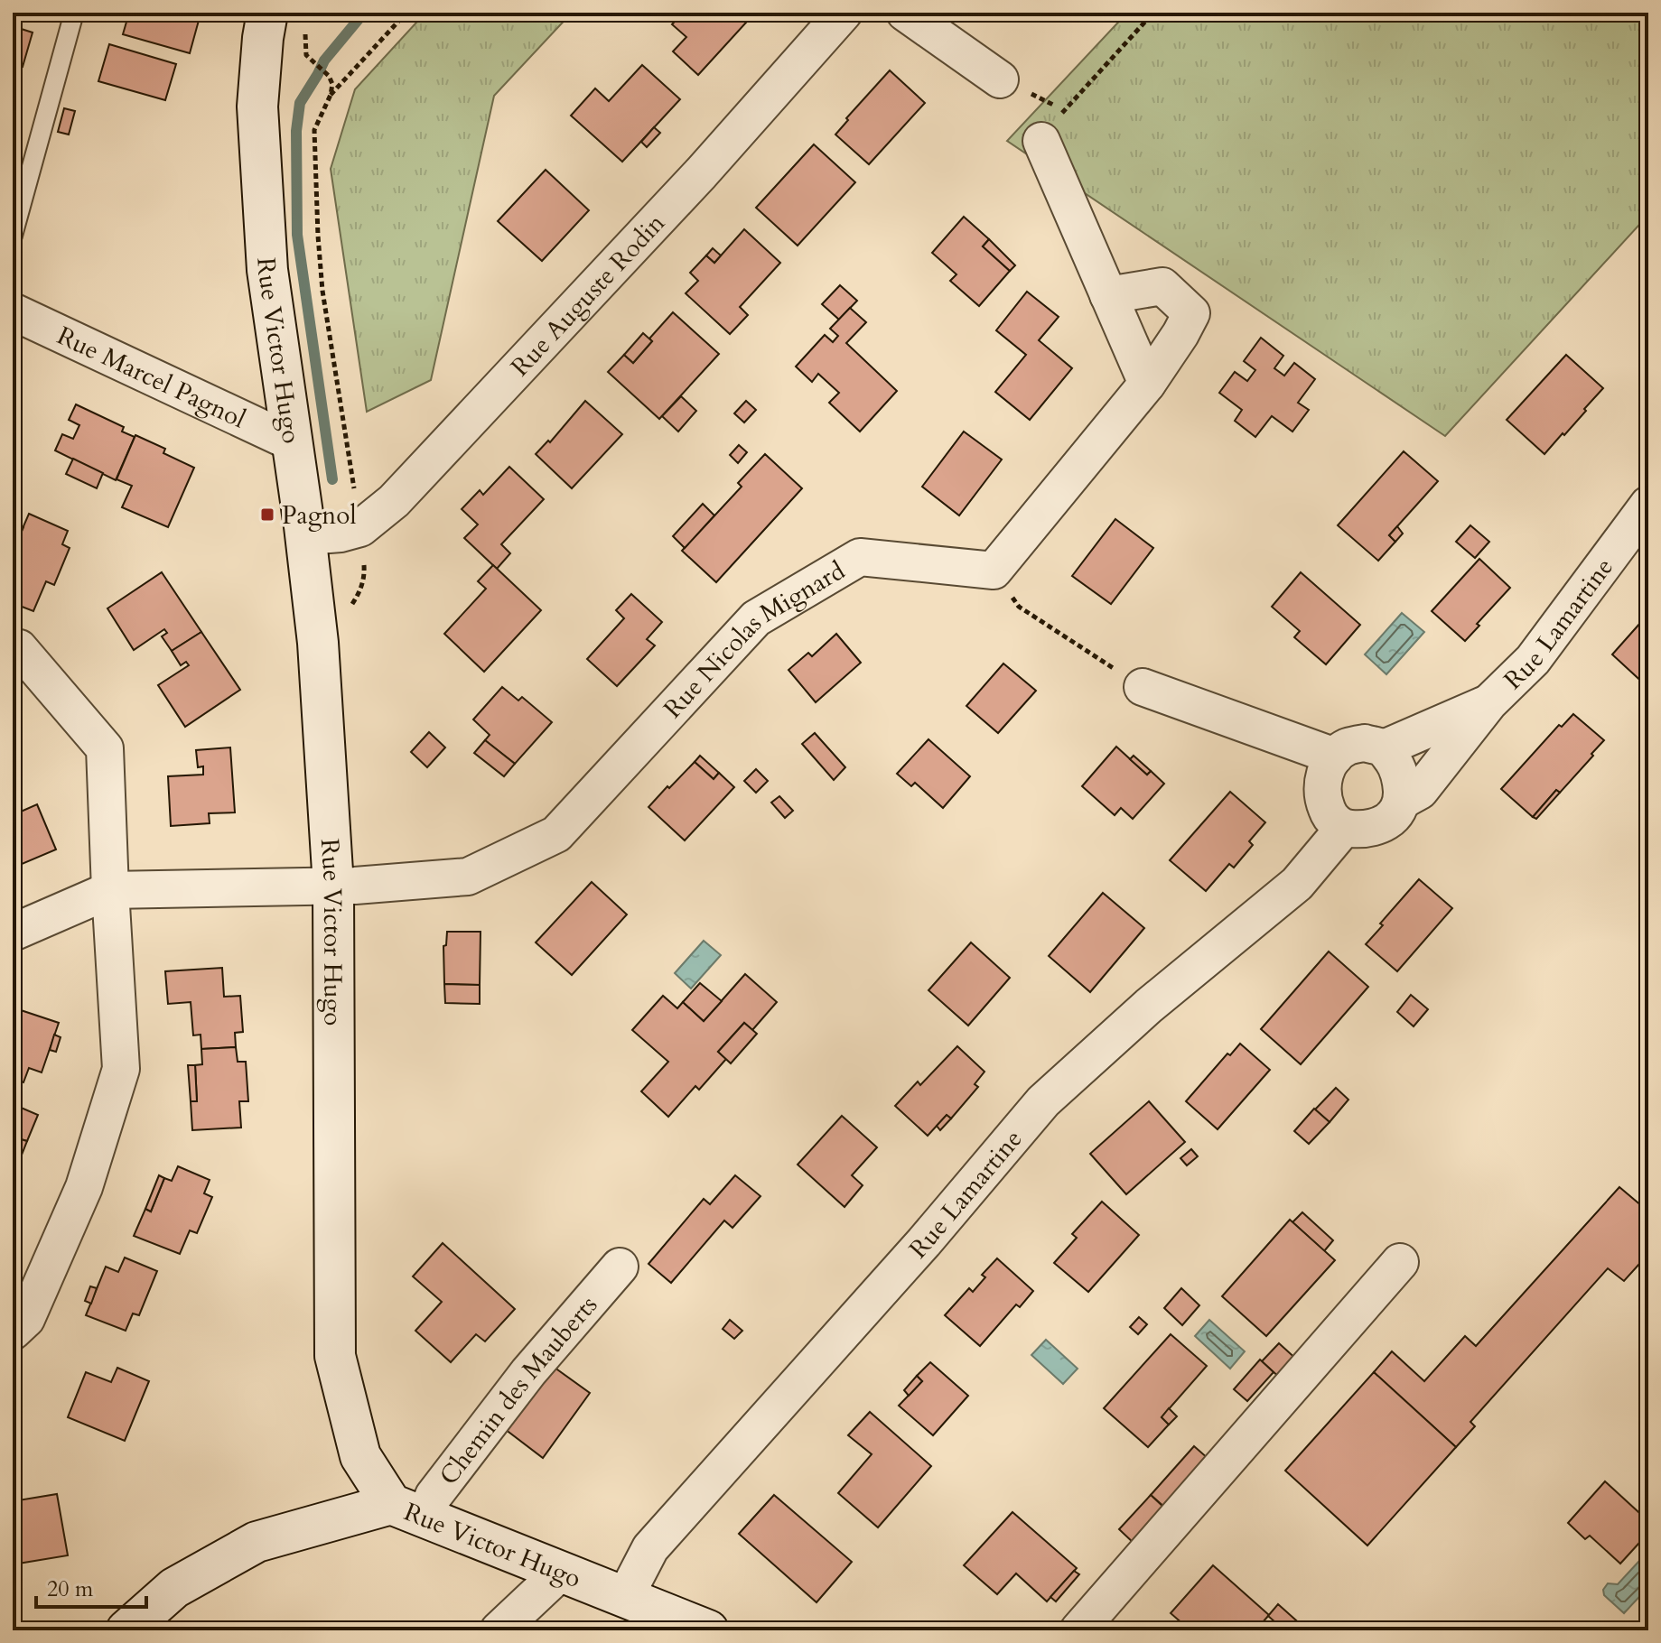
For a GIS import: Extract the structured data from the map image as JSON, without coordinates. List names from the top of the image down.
{
  "streets": {
    "street": [
      "Rue Auguste Rodin",
      "Rue Victor Hugo",
      "Rue Marcel Pagnol",
      "Rue Lamartine",
      "Rue Nicolas Mignard",
      "Chemin des Mauberts"
    ]
  },
  "crossings": [
    ["Rue Auguste Rodin", "Rue Victor Hugo"],
    ["Rue Victor Hugo", "Rue Marcel Pagnol"],
    ["Rue Victor Hugo", "Rue Lamartine"],
    ["Rue Victor Hugo", "Rue Nicolas Mignard"],
    ["Rue Victor Hugo", "Chemin des Mauberts"]
  ],
  "places": {
    "transit": ["Pagnol"]
  },
  "scale_bar": "20 m"
}
